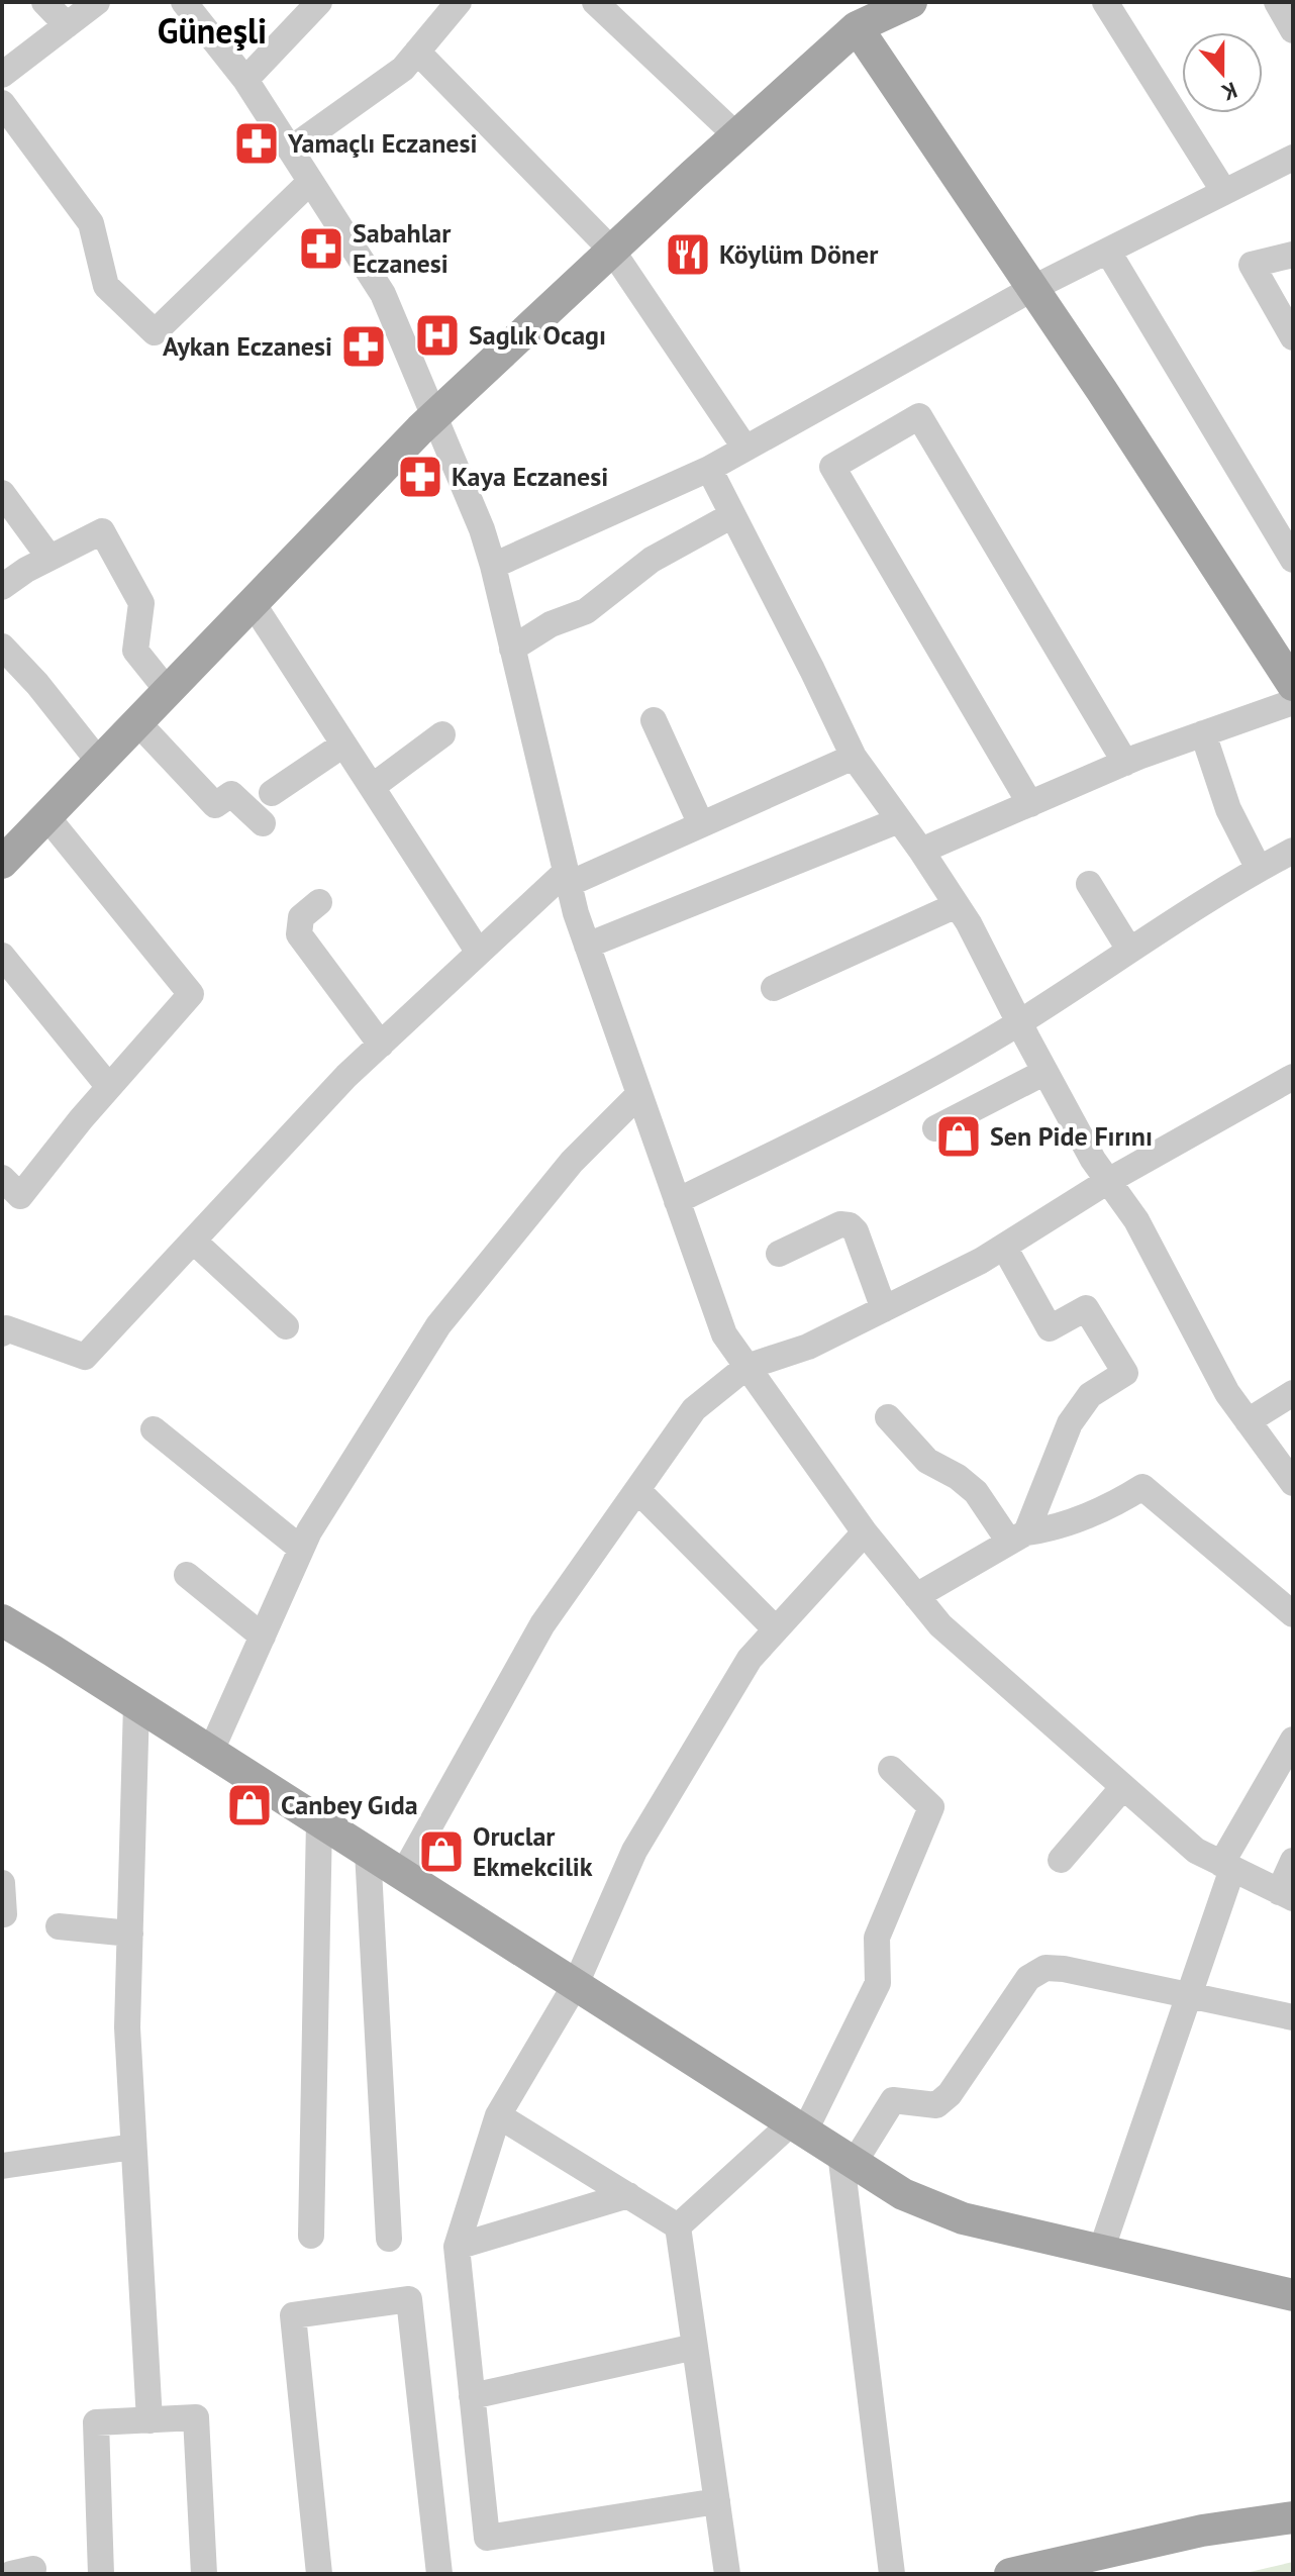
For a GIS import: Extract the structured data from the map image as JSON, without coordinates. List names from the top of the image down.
{
  "districts": ["Güneşli"],
  "places": {
    "pharmacy": [
      "Yamaçlı Eczanesi",
      "Sabahlar Eczanesi",
      "Aykan Eczanesi",
      "Kaya Eczanesi"
    ],
    "restaurant": ["Köylüm Döner"],
    "hospital": ["Saglık Ocagı"],
    "shop": ["Sen Pide Fırını", "Canbey Gıda", "Oruclar Ekmekcilik"]
  },
  "north": "bottom"
}
